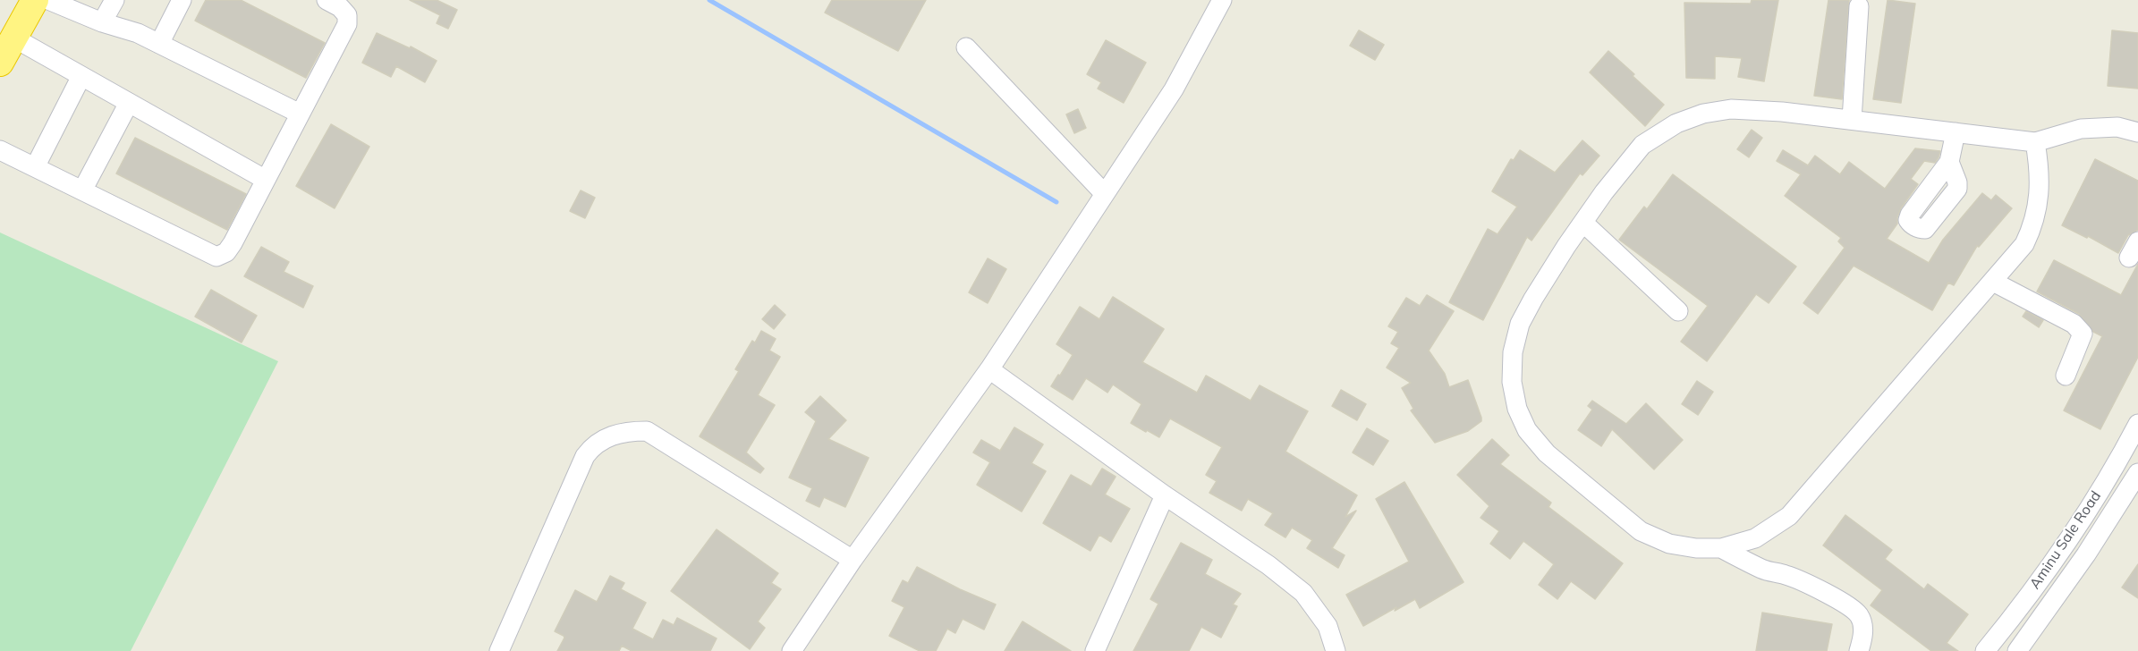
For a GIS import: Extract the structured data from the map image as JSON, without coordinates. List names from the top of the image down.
{
  "streets": {
    "street": ["Aminu Sale Road"]
  }
}
